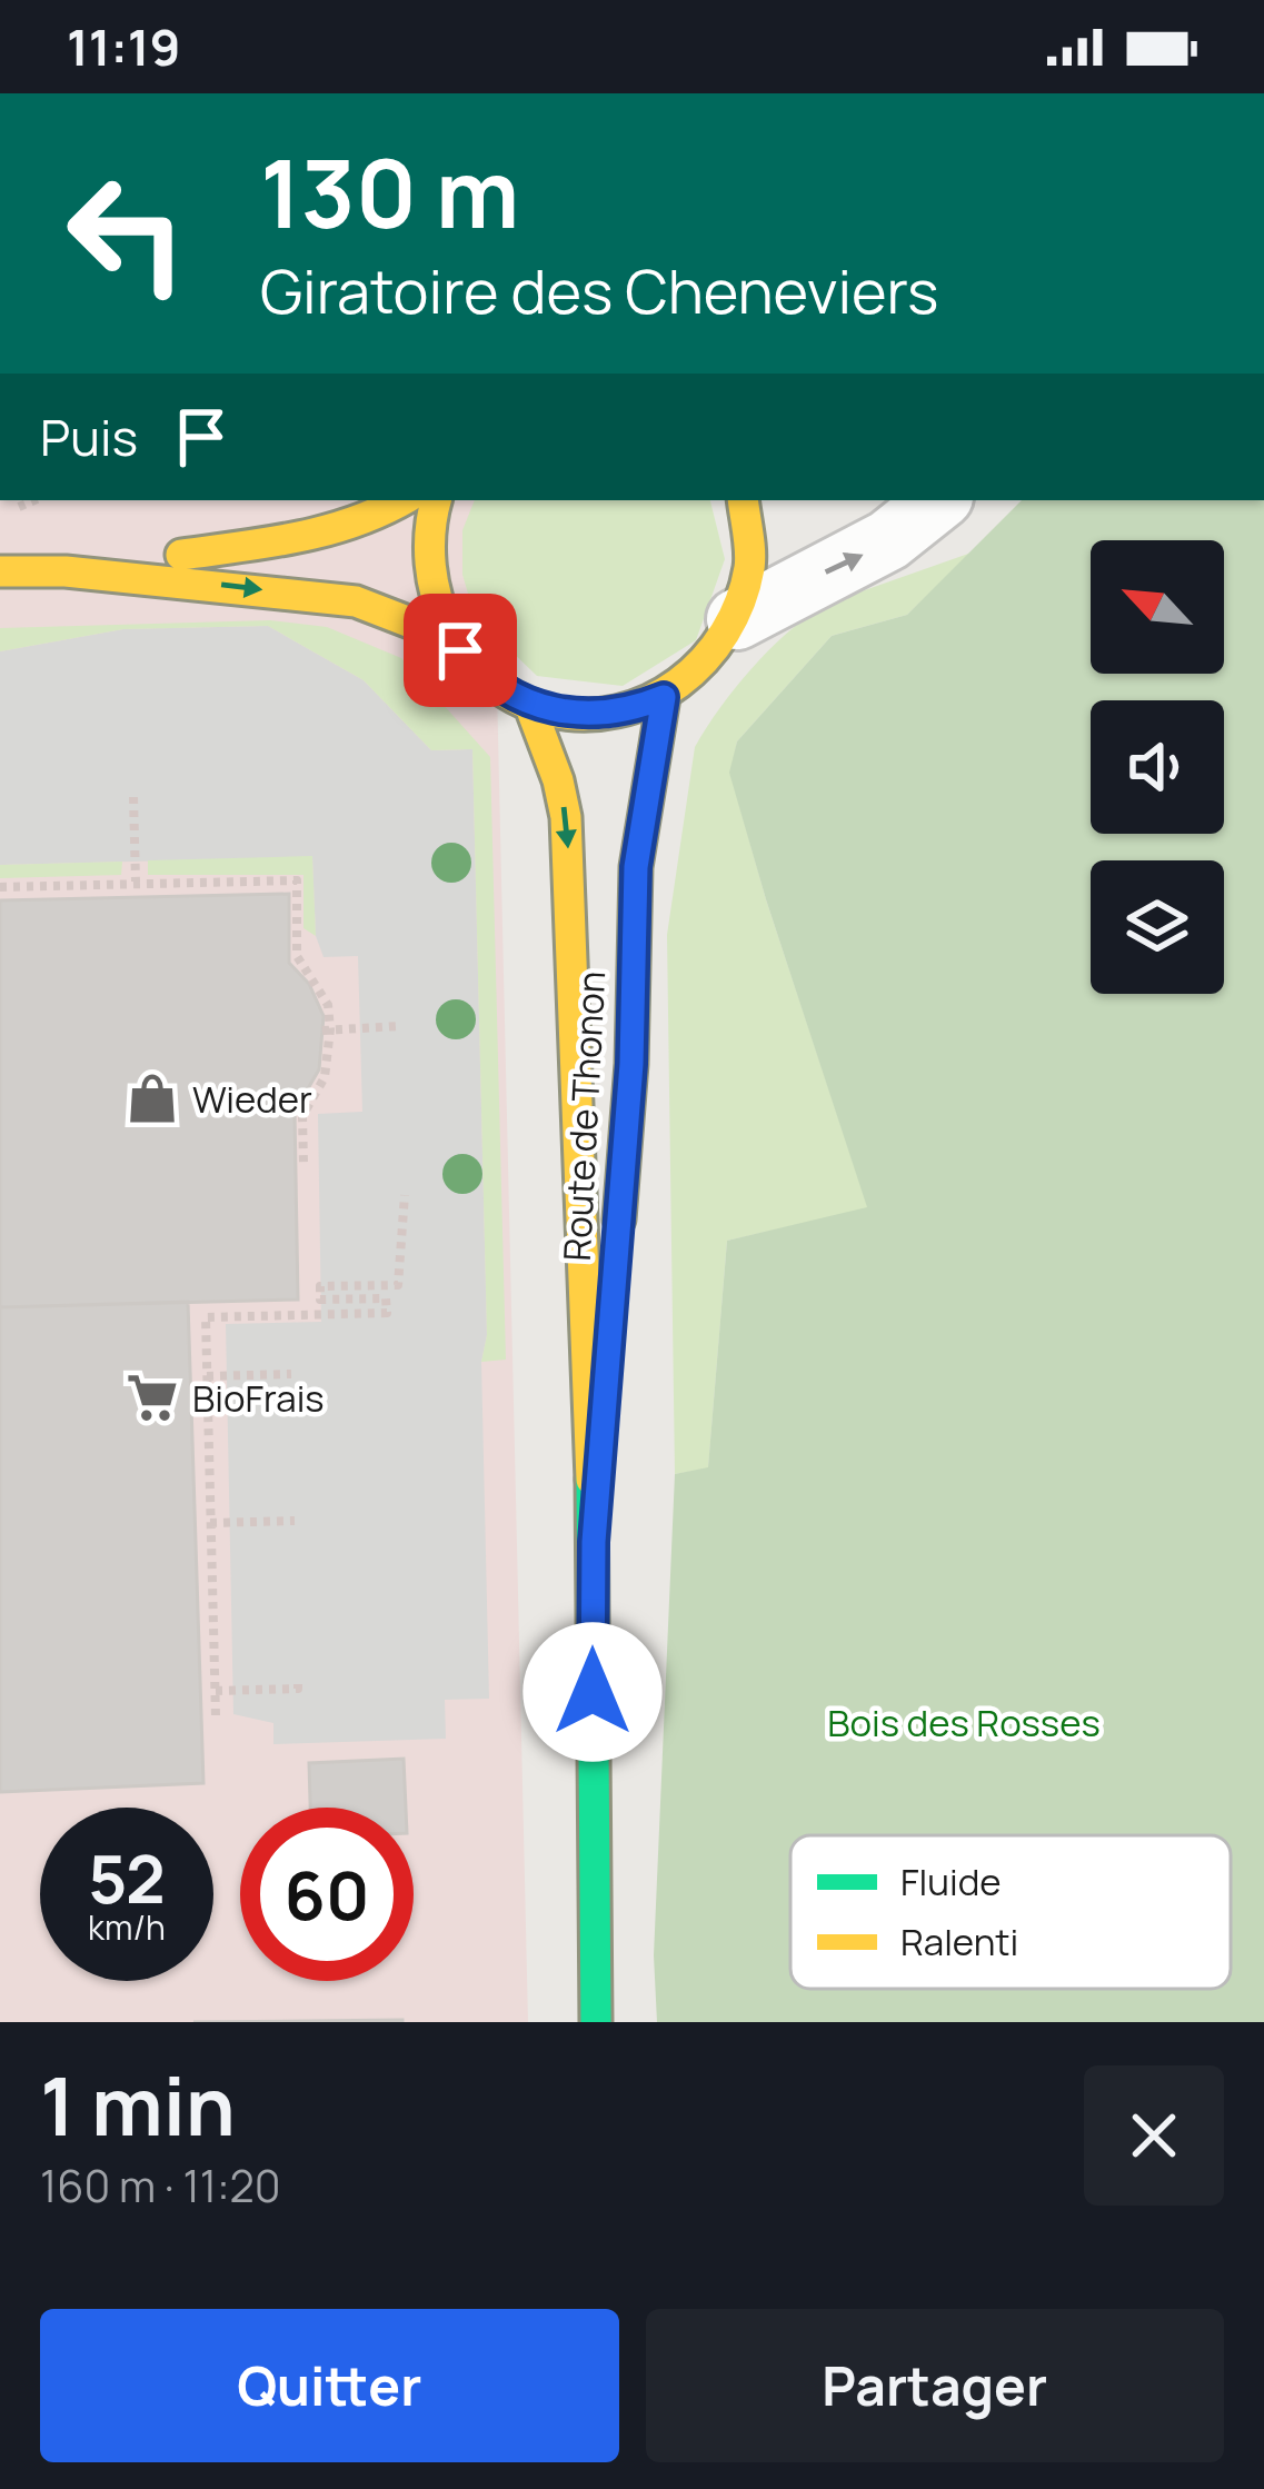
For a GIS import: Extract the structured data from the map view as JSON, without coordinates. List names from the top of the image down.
{
  "streets": {
    "main road": ["Route de Thonon"]
  },
  "parks": ["Bois des Rosses"],
  "places": {
    "shop": ["Wieder"],
    "supermarket": ["BioFrais"]
  },
  "legend": ["Fluide", "Ralenti"],
  "north": "top left",
  "page": {
    "status": "11:19",
    "turn": ["130 m", "Giratoire des Cheneviers"],
    "then": "Puis",
    "speed": "52 km/h",
    "limit": "60",
    "heading": ["1 min", "160 m · 11:20"],
    "buttons": ["Quitter", "Partager"]
  }
}
